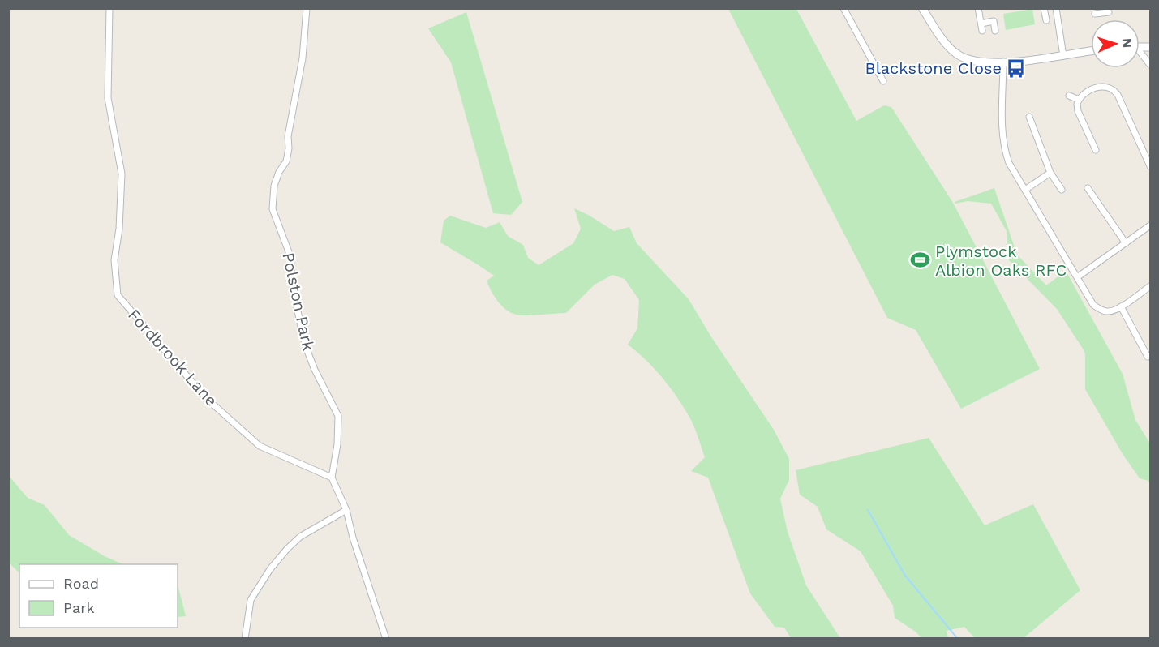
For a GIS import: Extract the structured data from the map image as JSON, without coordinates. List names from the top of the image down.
{
  "streets": {
    "street": ["Polston Park", "Fordbrook Lane"]
  },
  "crossings": [
    ["Polston Park", "Fordbrook Lane"]
  ],
  "places": {
    "bus stop": ["Blackstone Close"],
    "sports": ["Plymstock Albion Oaks RFC"]
  },
  "legend": ["Road", "Park"],
  "north": "right"
}
